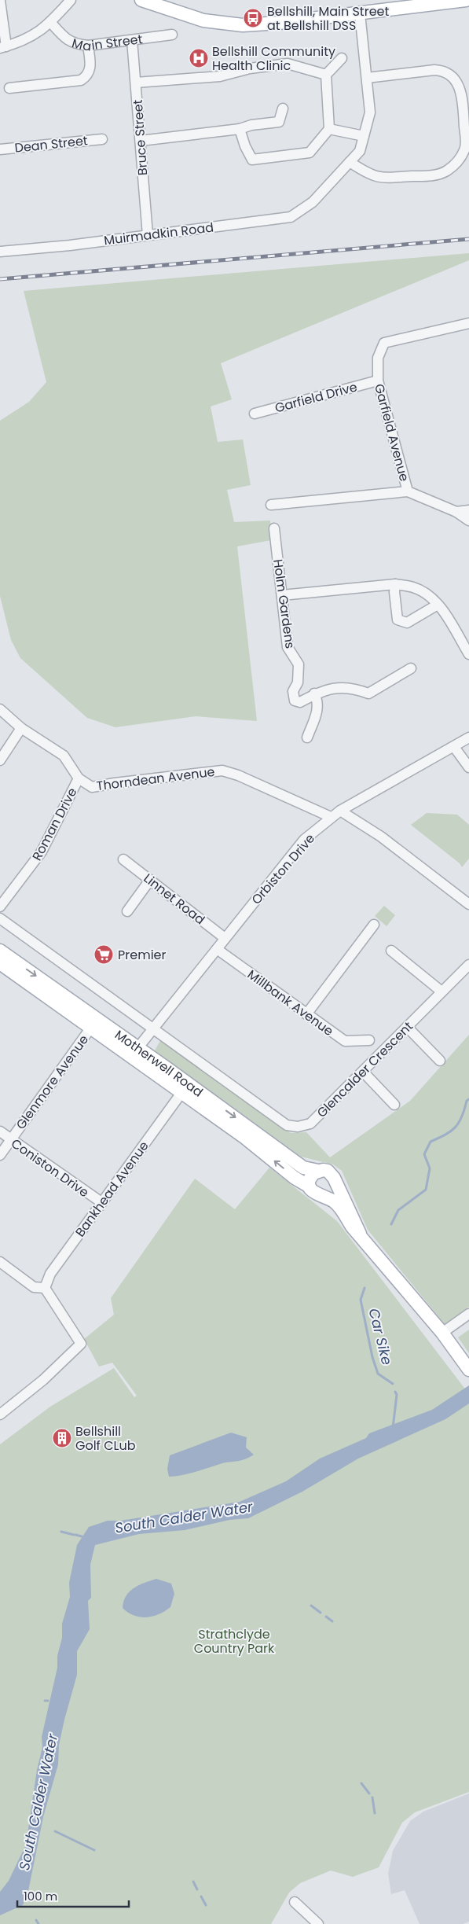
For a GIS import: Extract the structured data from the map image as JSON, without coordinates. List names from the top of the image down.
{
  "streets": {
    "main road": ["Motherwell Road"],
    "street": [
      "Main Street",
      "Bruce Street",
      "Dean Street",
      "Muirmadkin Road",
      "Garfield Drive",
      "Garfield Avenue",
      "Holm Gardens",
      "Thorndean Avenue",
      "Roman Drive",
      "Orbiston Drive",
      "Linnet Road",
      "Millbank Avenue",
      "Glencalder Crescent",
      "Glenmore Avenue",
      "Coniston Drive",
      "Bankhead Avenue"
    ]
  },
  "crossings": [
    ["Main Street", "Bruce Street"],
    ["Bruce Street", "Muirmadkin Road"],
    ["Garfield Drive", "Garfield Avenue"],
    ["Thorndean Avenue", "Roman Drive"],
    ["Thorndean Avenue", "Orbiston Drive"],
    ["Orbiston Drive", "Linnet Road"],
    ["Orbiston Drive", "Millbank Avenue"],
    ["Orbiston Drive", "Motherwell Road"],
    ["Orbiston Drive", "Glencalder Crescent"],
    ["Motherwell Road", "Glencalder Crescent"],
    ["Motherwell Road", "Glenmore Avenue"],
    ["Motherwell Road", "Bankhead Avenue"],
    ["Glenmore Avenue", "Coniston Drive"],
    ["Coniston Drive", "Bankhead Avenue"]
  ],
  "water": ["Car Sike", "South Calder Water"],
  "parks": ["Strathclyde Country Park"],
  "places": {
    "bus stop": ["Bellshill, Main Street at Bellshill DSS"],
    "hospital": ["Bellshill Community Health Clinic"],
    "supermarket": ["Premier"],
    "building": ["Bellshill Golf CLub"]
  },
  "scale_bar": "100 m"
}
